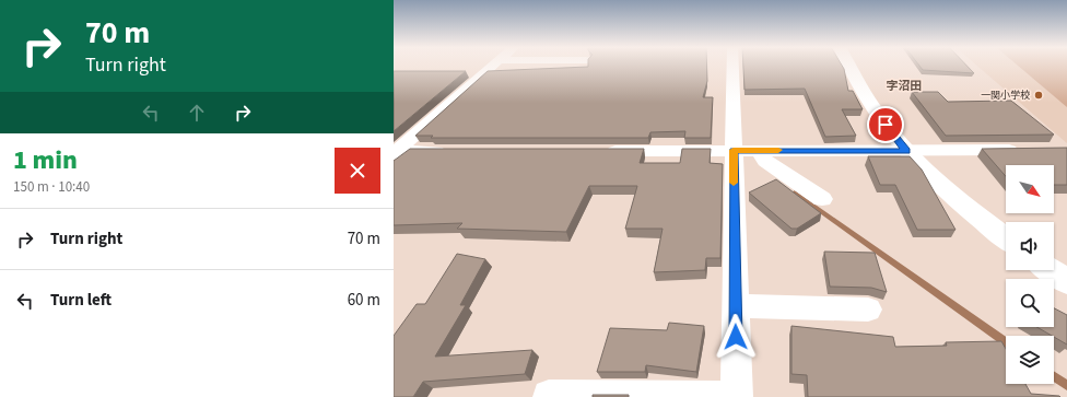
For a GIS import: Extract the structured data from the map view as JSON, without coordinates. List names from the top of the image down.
{
  "districts": ["字沼田"],
  "places": ["一関小学校"],
  "north": "bottom right",
  "page": {
    "turn": ["70 m", "Turn right"],
    "heading": ["1 min", "150 m · 10:40"],
    "list": [
      {
        "name": "Turn right",
        "value": "70 m"
      },
      {
        "name": "Turn left",
        "value": "60 m"
      }
    ]
  }
}
